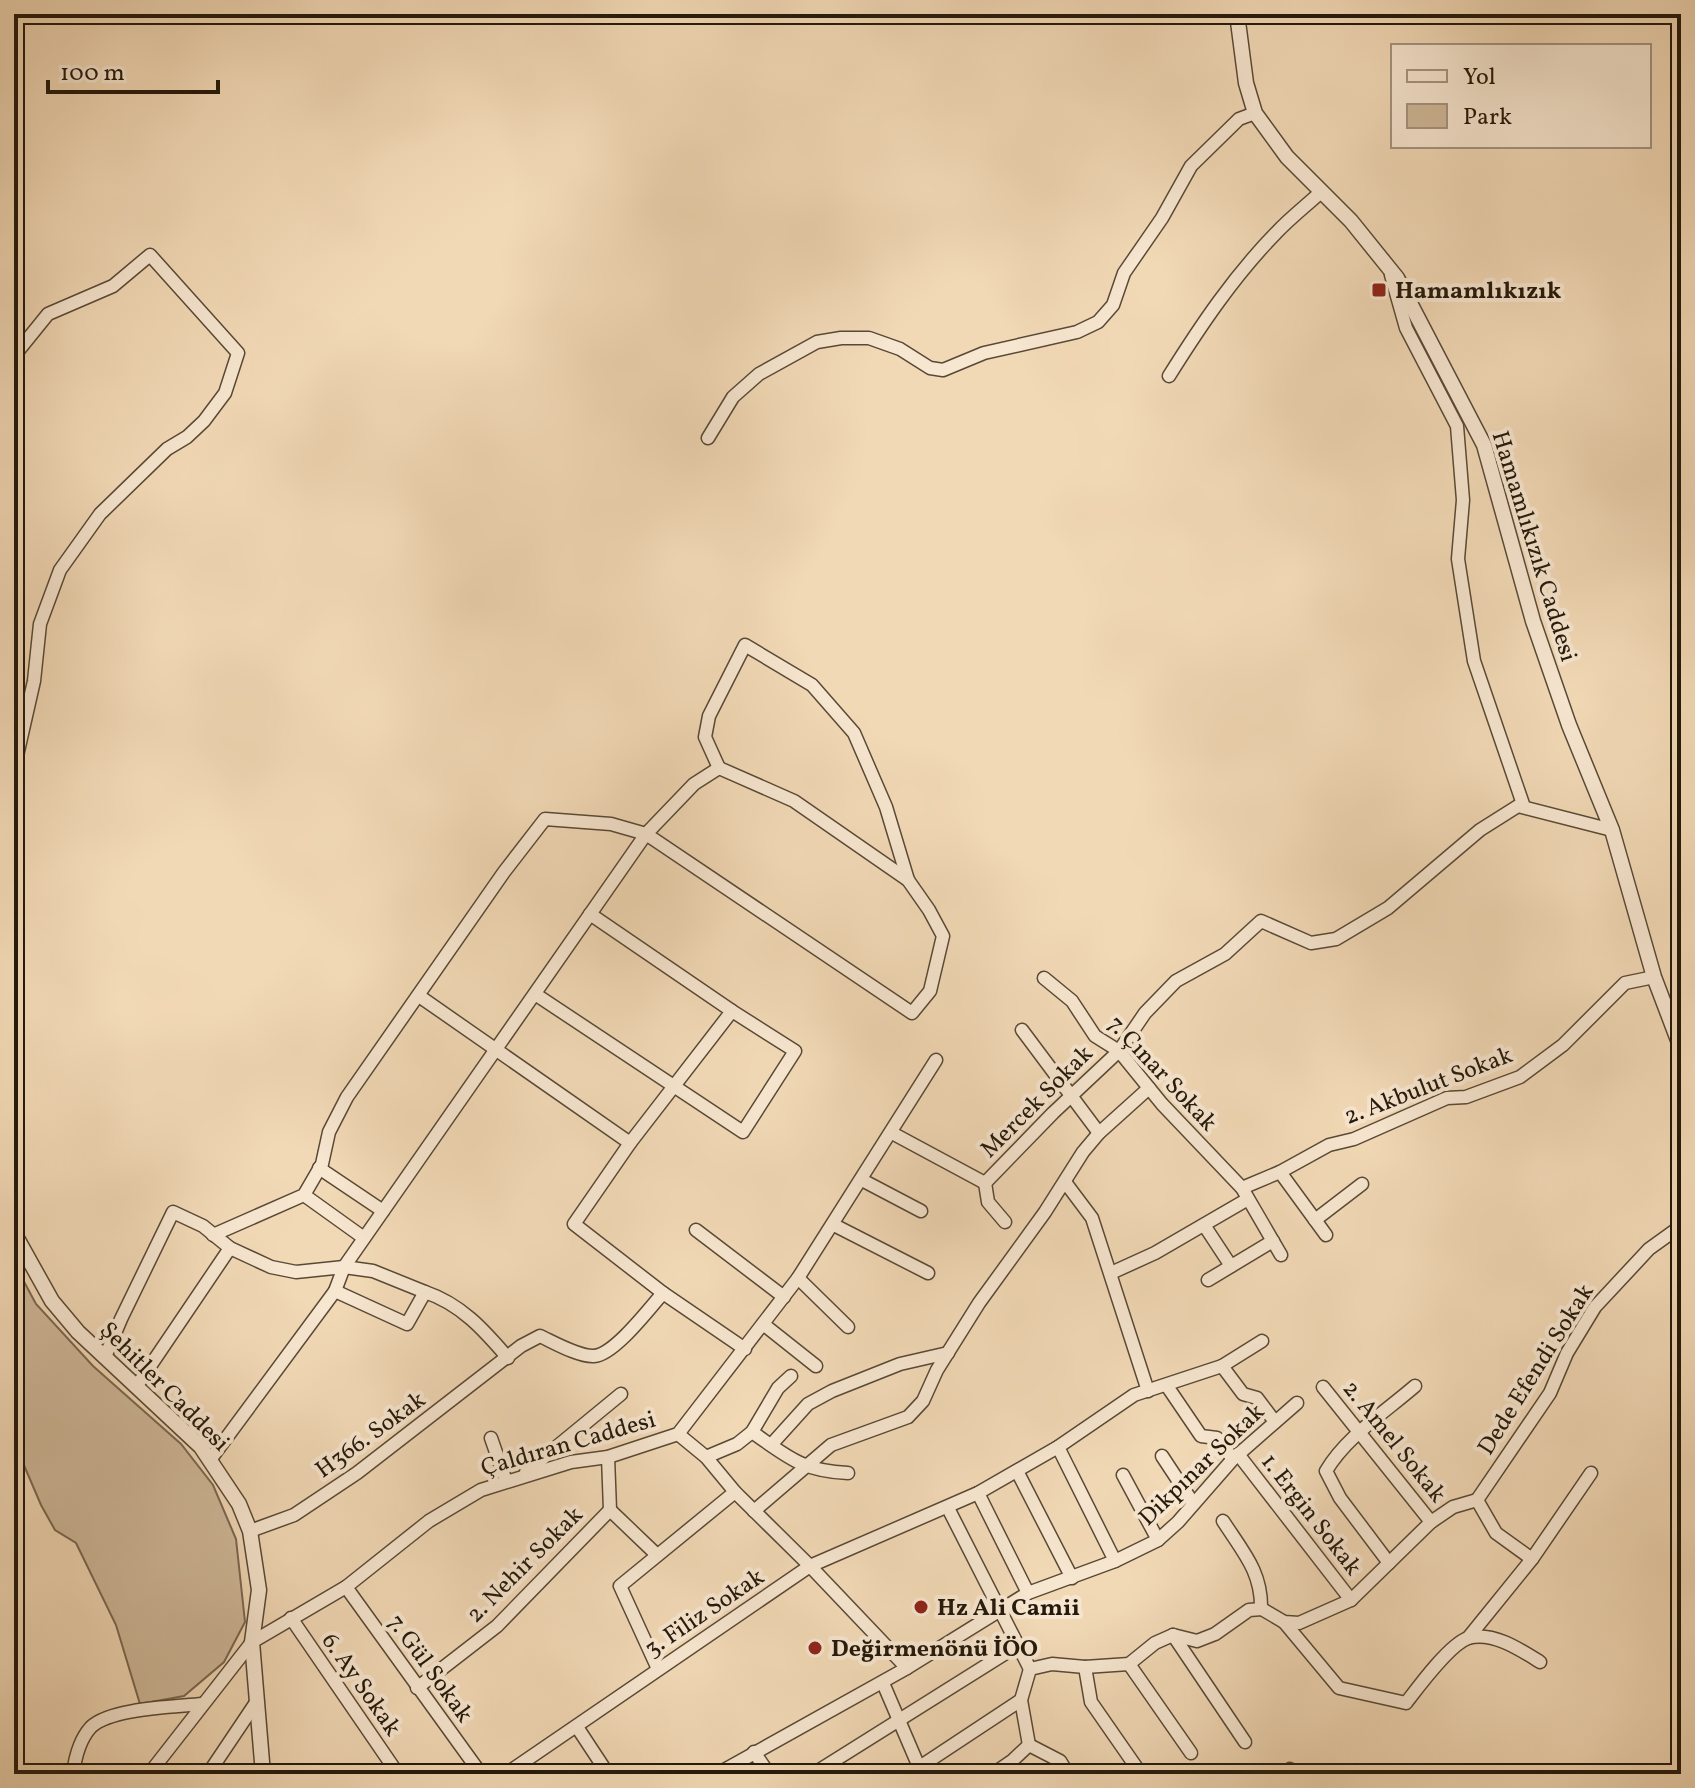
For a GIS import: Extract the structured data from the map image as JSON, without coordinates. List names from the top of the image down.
{
  "streets": {
    "street": [
      "Hamamlıkızık Caddesi",
      "7. Çınar Sokak",
      "2. Akbulut Sokak",
      "Mercek Sokak",
      "Dede Efendi Sokak",
      "Şehitler Caddesi",
      "H366. Sokak",
      "2. Amel Sokak",
      "Çaldıran Caddesi",
      "Dikpınar Sokak",
      "1. Ergin Sokak",
      "2. Nehir Sokak",
      "3. Filiz Sokak",
      "7. Gül Sokak",
      "6. Ay Sokak"
    ]
  },
  "crossings": [
    ["Hamamlıkızık Caddesi", "2. Akbulut Sokak"],
    ["7. Çınar Sokak", "2. Akbulut Sokak"],
    ["7. Çınar Sokak", "Mercek Sokak"],
    ["Şehitler Caddesi", "H366. Sokak"],
    ["Şehitler Caddesi", "Çaldıran Caddesi"],
    ["Çaldıran Caddesi", "7. Gül Sokak"],
    ["Çaldıran Caddesi", "6. Ay Sokak"],
    ["Dikpınar Sokak", "1. Ergin Sokak"],
    ["1. Ergin Sokak", "3. Filiz Sokak"],
    ["2. Nehir Sokak", "7. Gül Sokak"]
  ],
  "places": {
    "transit": ["Hamamlıkızık"],
    "other": ["Hz Ali Camii", "Değirmenönü İÖO"]
  },
  "legend": ["Yol", "Park"],
  "scale_bar": "100 m"
}
